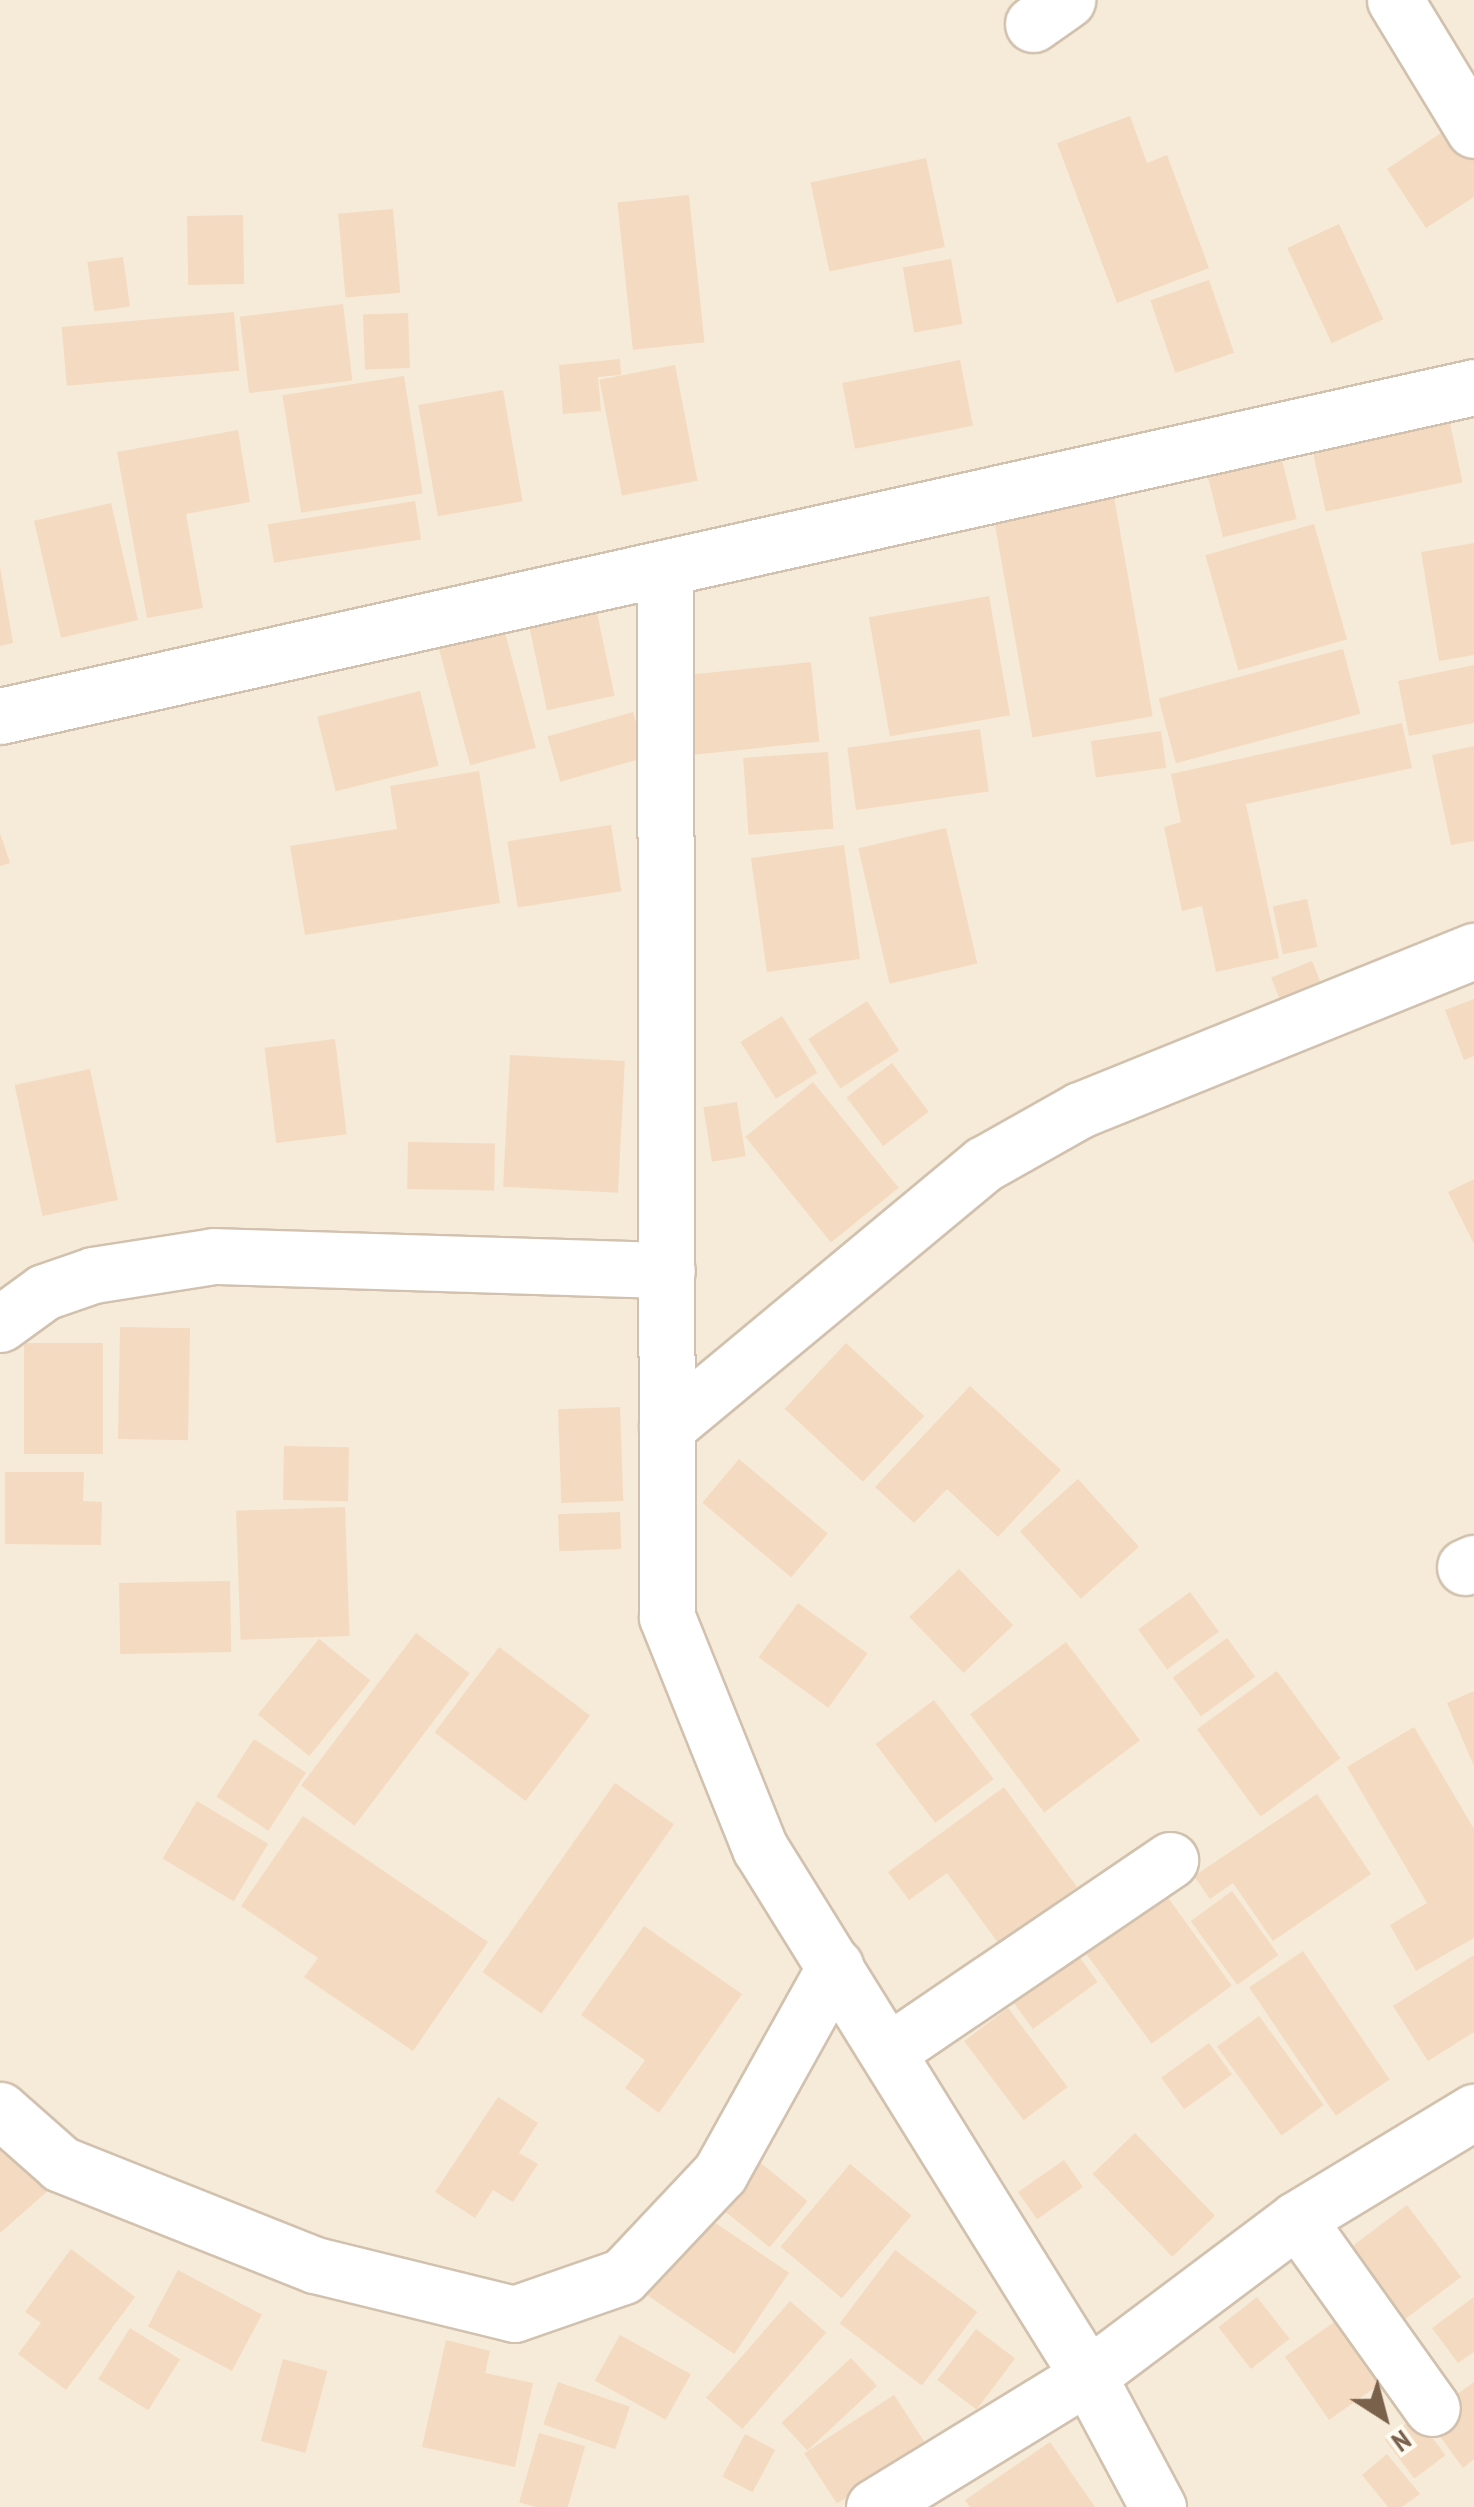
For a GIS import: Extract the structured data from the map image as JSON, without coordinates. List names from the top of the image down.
{
  "north": "bottom right"
}
